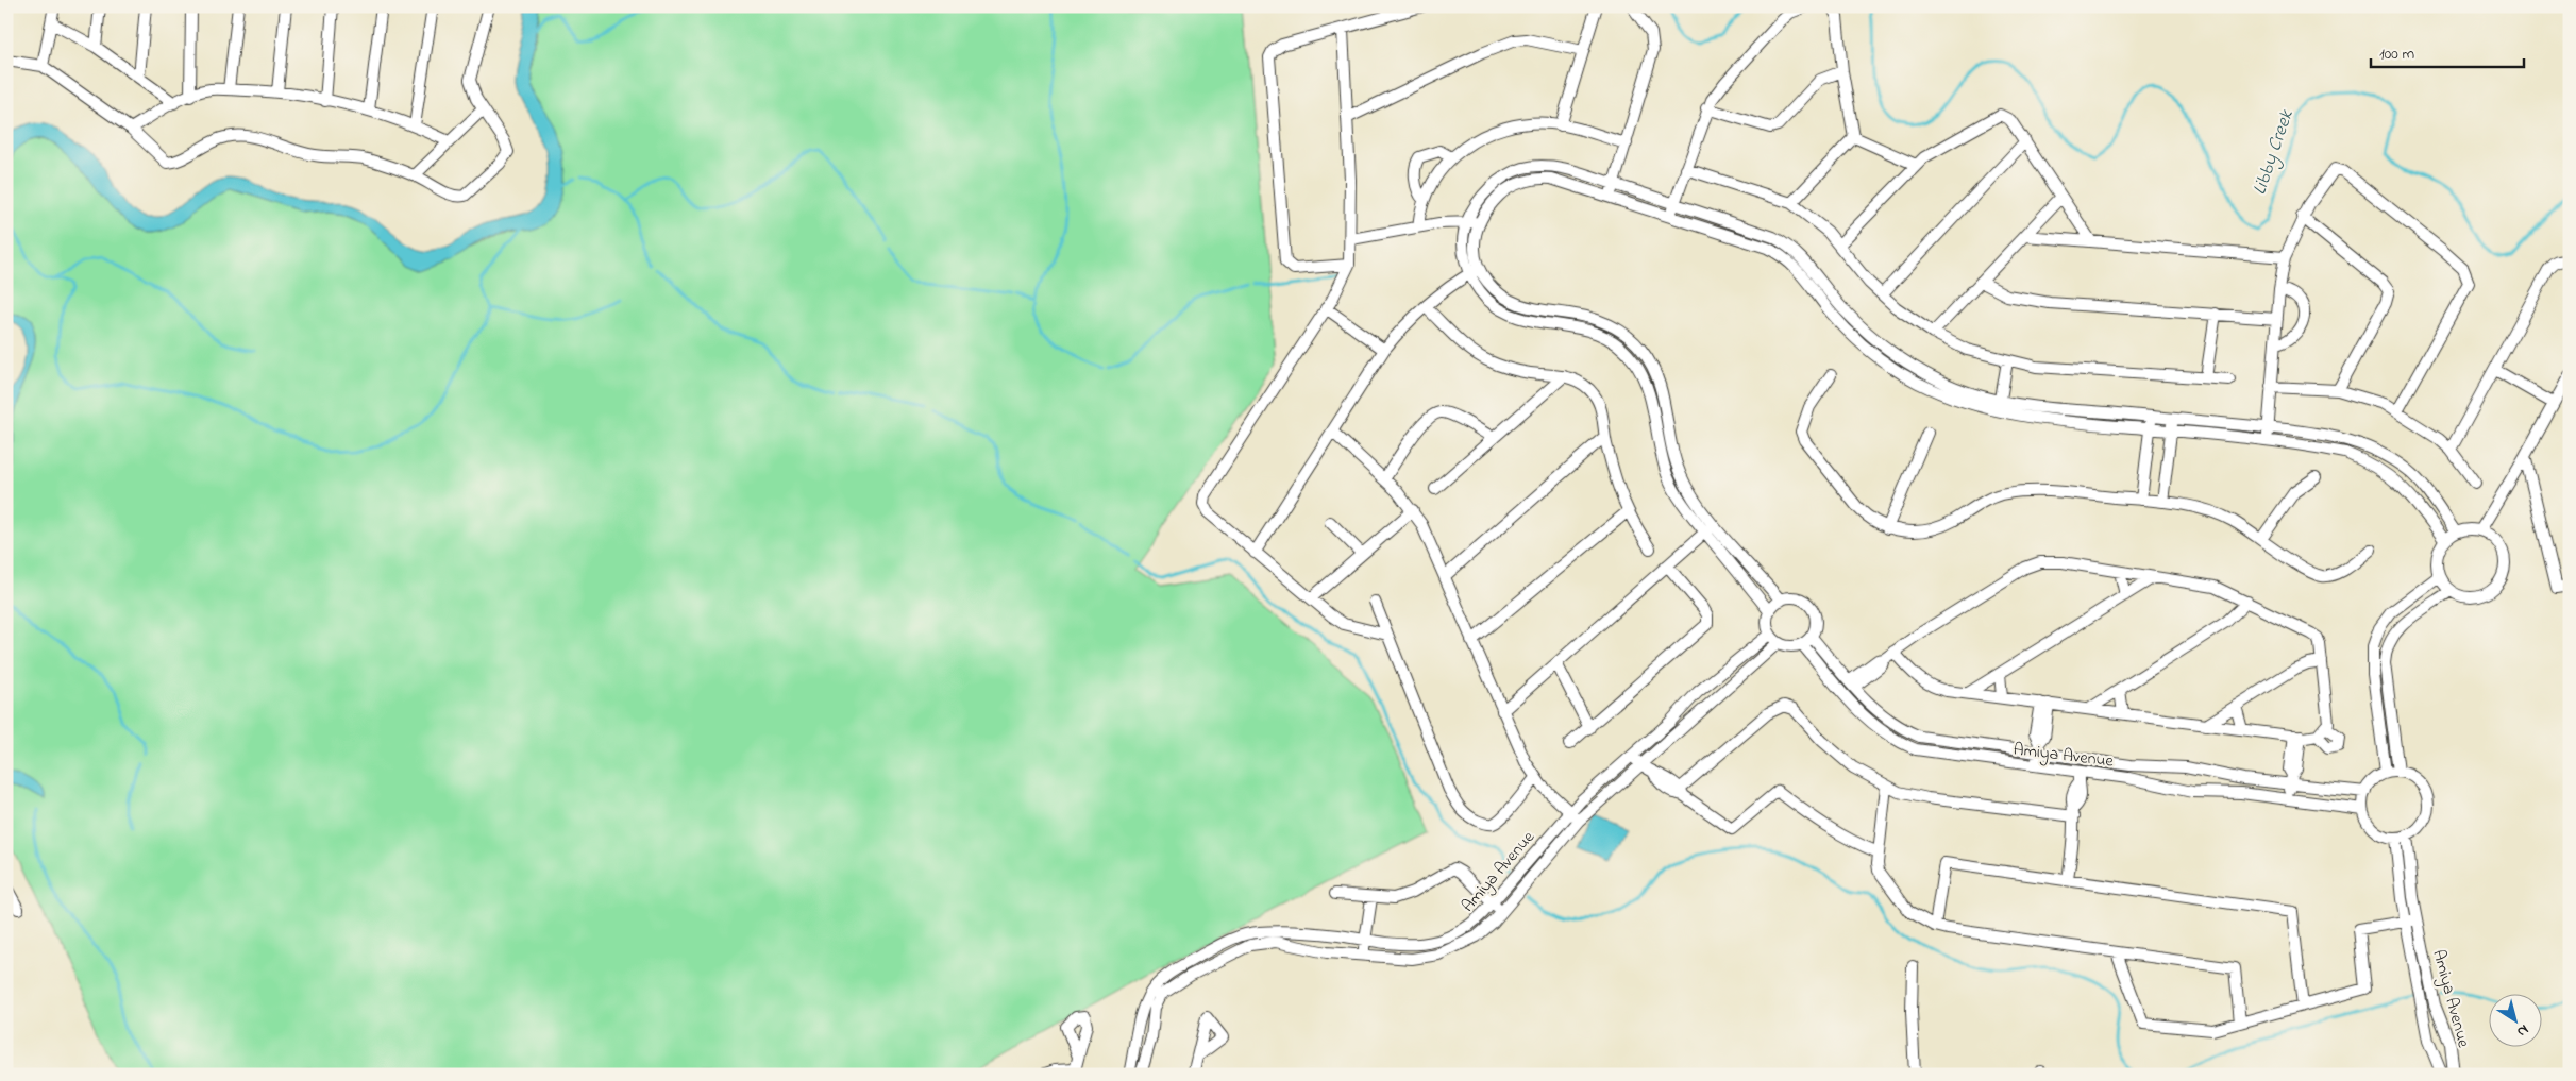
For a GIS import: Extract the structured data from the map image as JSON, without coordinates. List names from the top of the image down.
{
  "streets": {
    "street": ["Amiya Avenue"]
  },
  "water": ["Libby Creek"],
  "scale_bar": "100 m",
  "north": "bottom right"
}
